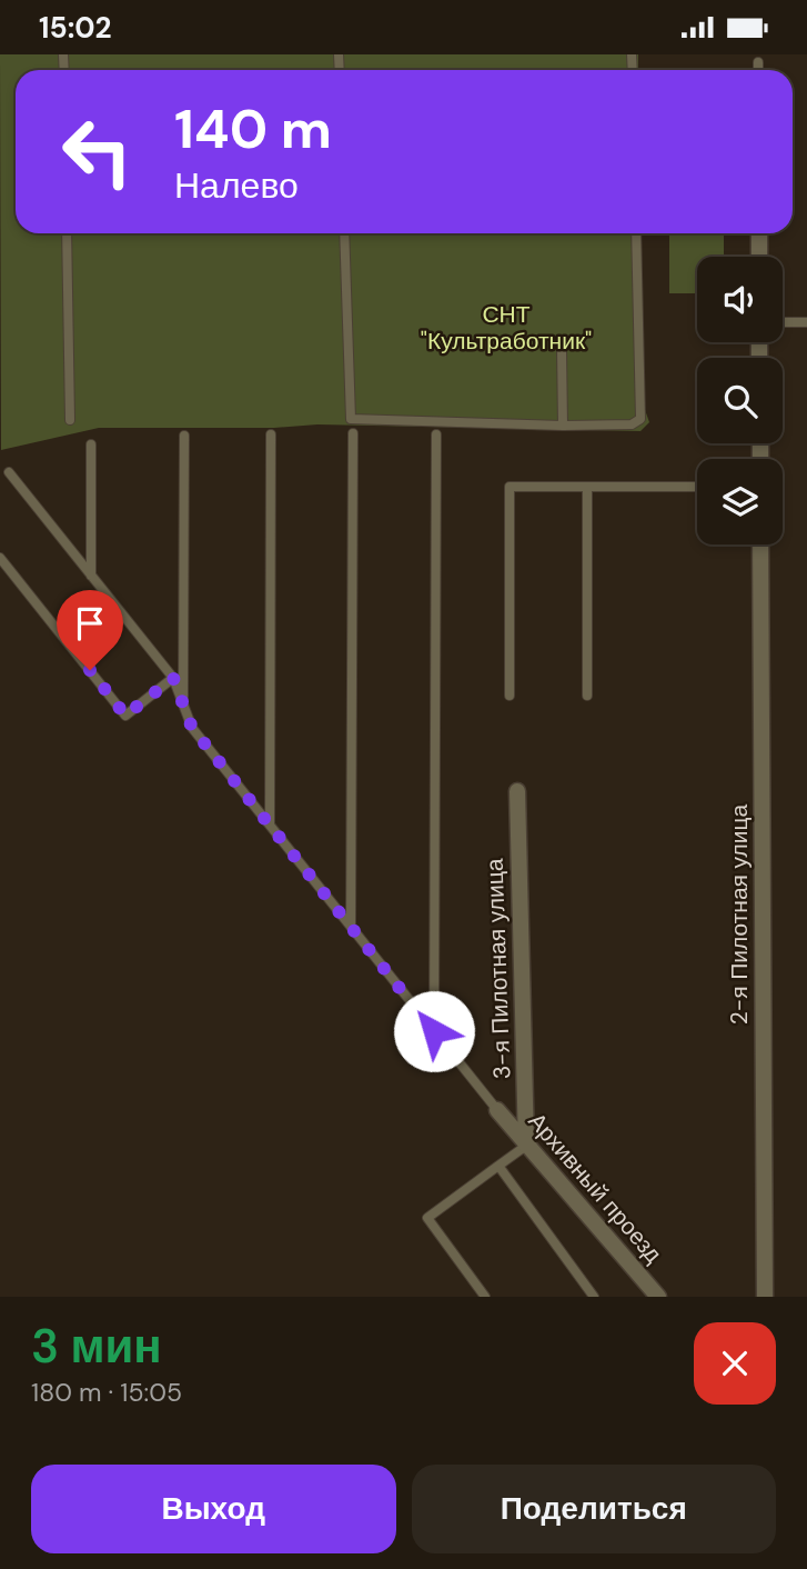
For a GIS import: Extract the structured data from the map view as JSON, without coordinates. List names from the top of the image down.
{
  "streets": {
    "street": ["2-я Пилотная улица", "3-я Пилотная улица", "Архивный проезд"]
  },
  "crossings": [
    ["3-я Пилотная улица", "Архивный проезд"]
  ],
  "parks": ["СНТ \"Культработник\""],
  "page": {
    "status": "15:02",
    "turn": ["140 m", "Налево"],
    "heading": ["3 мин", "180 m · 15:05"],
    "buttons": ["Выход", "Поделиться"]
  }
}
